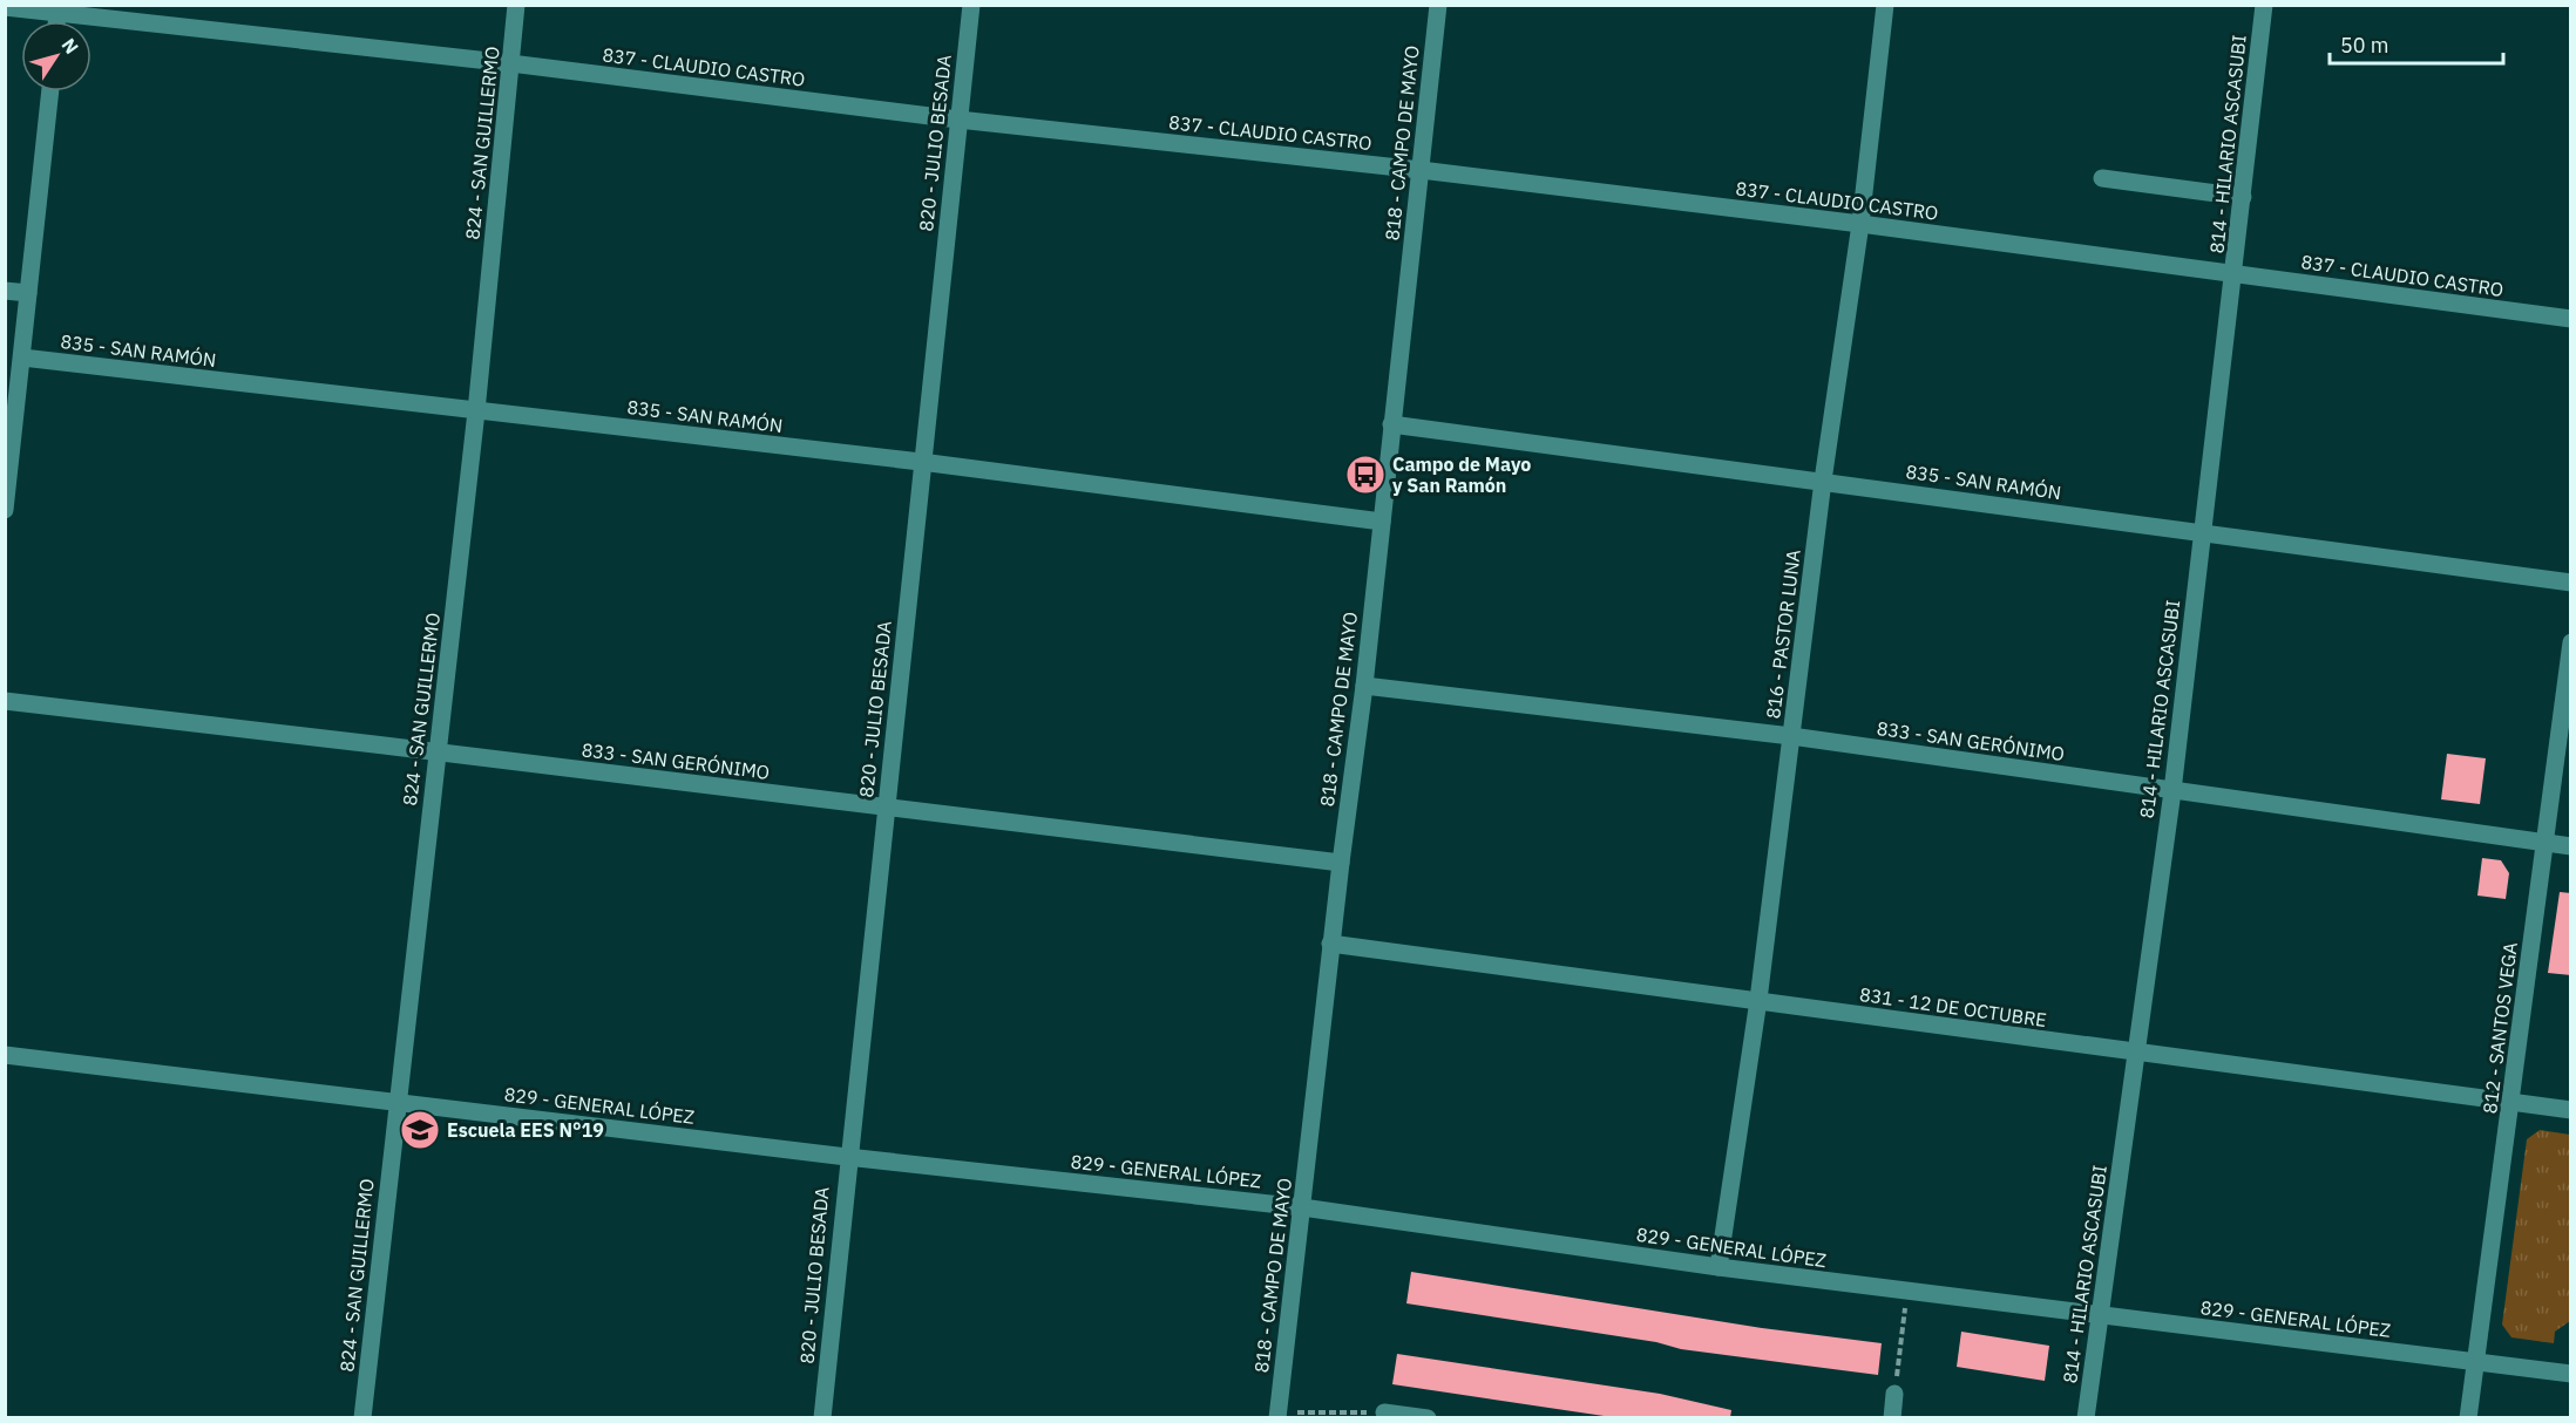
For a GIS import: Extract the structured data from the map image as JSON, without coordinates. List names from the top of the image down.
{
  "streets": {
    "street": [
      "837 - CLAUDIO CASTRO",
      "824 - SAN GUILLERMO",
      "820 - JULIO BESADA",
      "818 - CAMPO DE MAYO",
      "814 - HILARIO ASCASUBI",
      "835 - SAN RAMÓN",
      "816 - PASTOR LUNA",
      "833 - SAN GERÓNIMO",
      "831 - 12 DE OCTUBRE",
      "812 - SANTOS VEGA",
      "829 - GENERAL LÓPEZ"
    ]
  },
  "crossings": [
    ["837 - CLAUDIO CASTRO", "824 - SAN GUILLERMO"],
    ["837 - CLAUDIO CASTRO", "820 - JULIO BESADA"],
    ["837 - CLAUDIO CASTRO", "818 - CAMPO DE MAYO"],
    ["837 - CLAUDIO CASTRO", "814 - HILARIO ASCASUBI"],
    ["837 - CLAUDIO CASTRO", "816 - PASTOR LUNA"],
    ["824 - SAN GUILLERMO", "835 - SAN RAMÓN"],
    ["824 - SAN GUILLERMO", "833 - SAN GERÓNIMO"],
    ["824 - SAN GUILLERMO", "829 - GENERAL LÓPEZ"],
    ["820 - JULIO BESADA", "835 - SAN RAMÓN"],
    ["820 - JULIO BESADA", "833 - SAN GERÓNIMO"],
    ["820 - JULIO BESADA", "829 - GENERAL LÓPEZ"],
    ["818 - CAMPO DE MAYO", "835 - SAN RAMÓN"],
    ["818 - CAMPO DE MAYO", "833 - SAN GERÓNIMO"],
    ["818 - CAMPO DE MAYO", "831 - 12 DE OCTUBRE"],
    ["818 - CAMPO DE MAYO", "829 - GENERAL LÓPEZ"],
    ["814 - HILARIO ASCASUBI", "835 - SAN RAMÓN"],
    ["814 - HILARIO ASCASUBI", "833 - SAN GERÓNIMO"],
    ["814 - HILARIO ASCASUBI", "831 - 12 DE OCTUBRE"],
    ["814 - HILARIO ASCASUBI", "829 - GENERAL LÓPEZ"],
    ["835 - SAN RAMÓN", "816 - PASTOR LUNA"],
    ["816 - PASTOR LUNA", "833 - SAN GERÓNIMO"],
    ["816 - PASTOR LUNA", "831 - 12 DE OCTUBRE"],
    ["816 - PASTOR LUNA", "829 - GENERAL LÓPEZ"],
    ["833 - SAN GERÓNIMO", "812 - SANTOS VEGA"],
    ["831 - 12 DE OCTUBRE", "812 - SANTOS VEGA"],
    ["812 - SANTOS VEGA", "829 - GENERAL LÓPEZ"]
  ],
  "places": {
    "bus stop": ["Campo de Mayo y San Ramón"],
    "school or university": ["Escuela EES N°19"]
  },
  "scale_bar": "50 m",
  "north": "top right"
}
